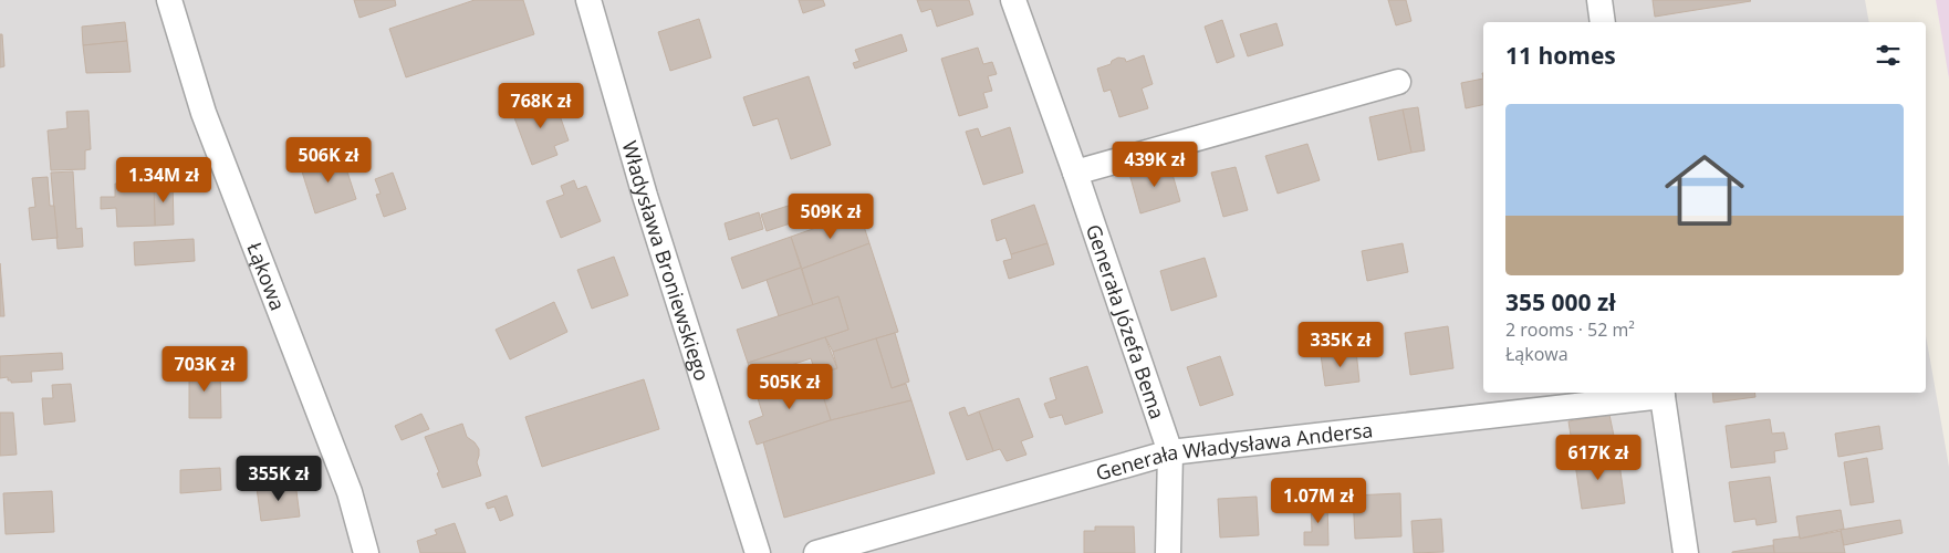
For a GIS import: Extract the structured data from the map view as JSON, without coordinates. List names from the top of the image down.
{
  "streets": {
    "street": [
      "Władysława Broniewskiego",
      "Łąkowa",
      "Generała Józefa Bema",
      "Generała Władysława Andersa"
    ]
  },
  "crossings": [
    ["Generała Józefa Bema", "Generała Władysława Andersa"]
  ],
  "page": {
    "heading": "11 homes",
    "price": [
      "768K zł",
      "506K zł",
      "439K zł",
      "1.34M zł",
      "509K zł",
      "335K zł",
      "703K zł",
      "505K zł",
      "617K zł",
      "355K zł",
      "1.07M zł"
    ],
    "list": [
      {
        "name": "355 000 zł",
        "note": "2 rooms · 52 m² · Łąkowa"
      }
    ]
  }
}
